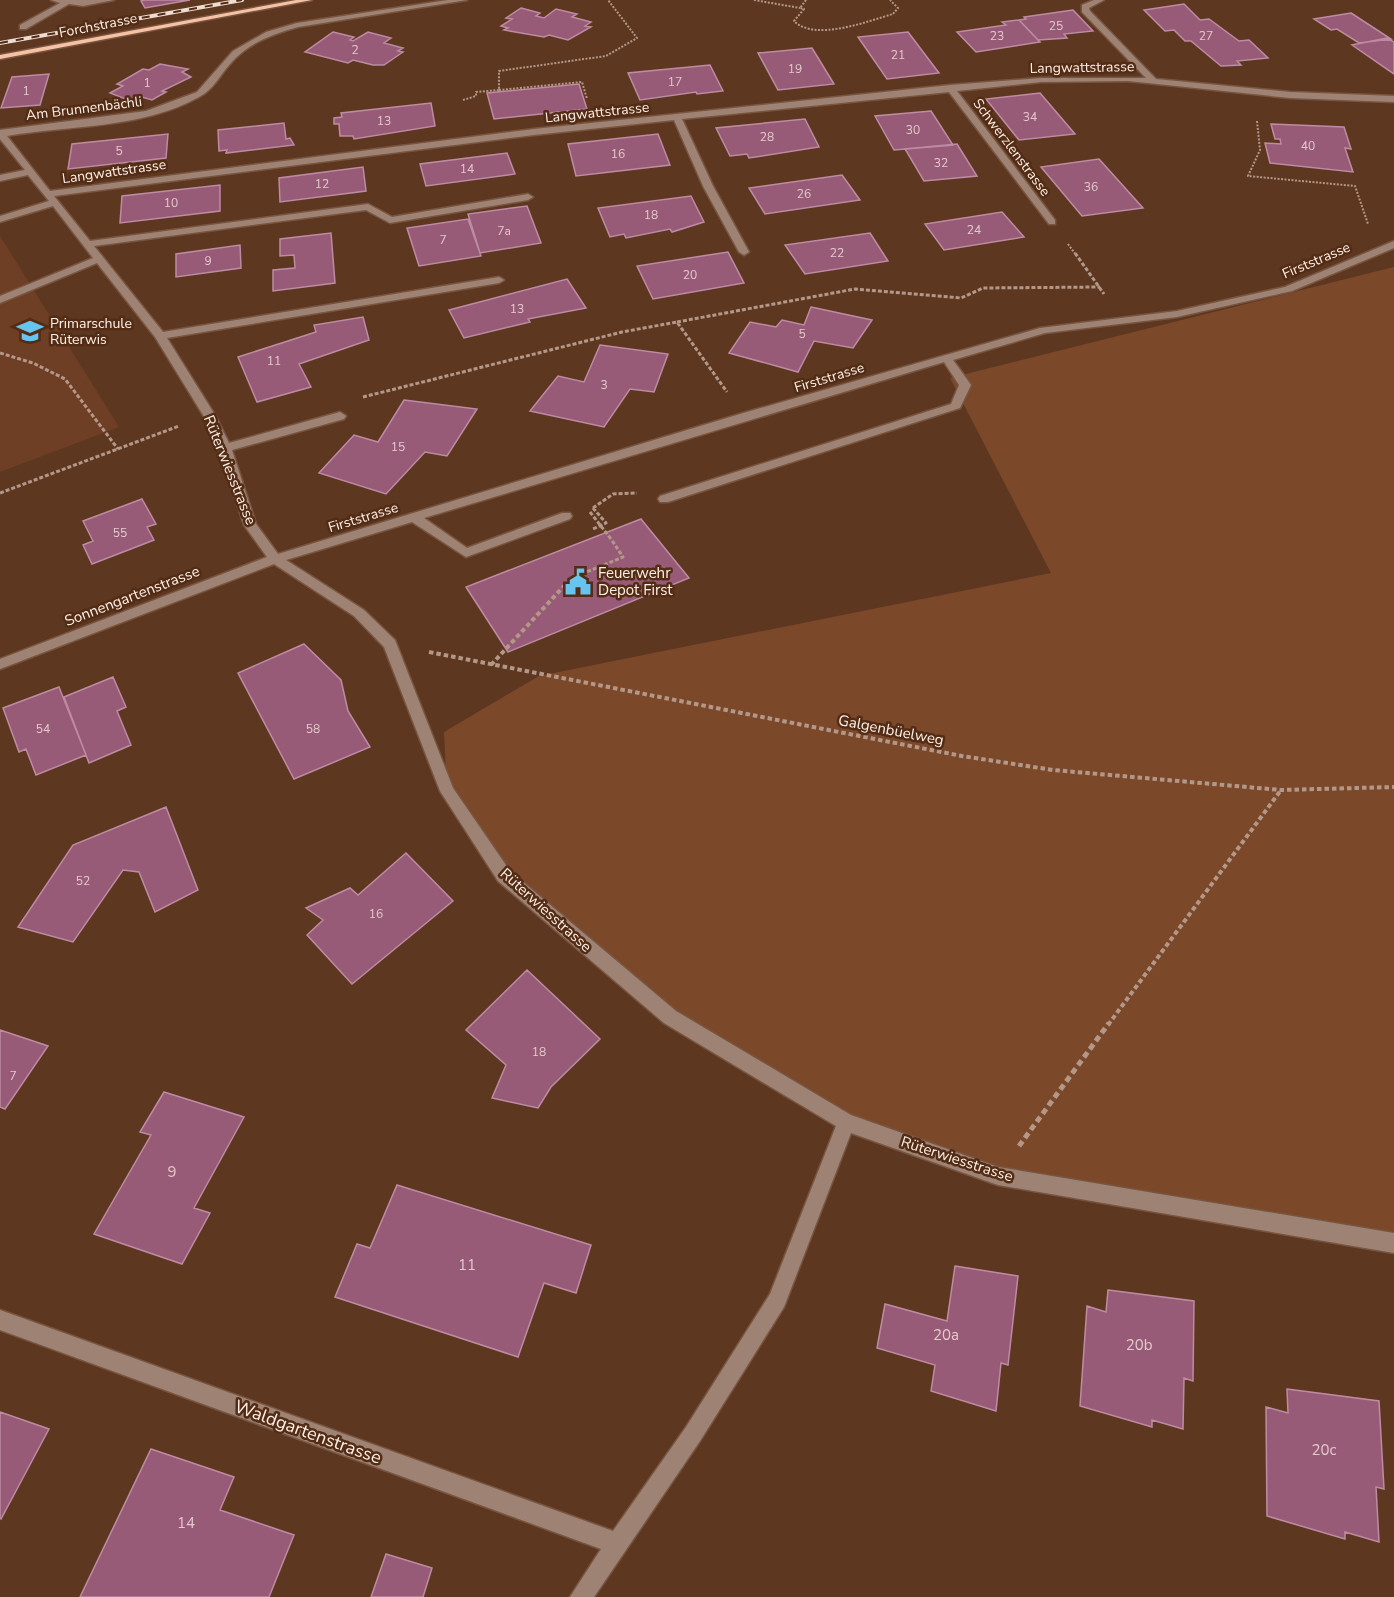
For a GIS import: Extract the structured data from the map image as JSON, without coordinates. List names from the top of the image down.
{
  "streets": {
    "main road": ["Forchstrasse"],
    "street": [
      "Langwattstrasse",
      "Am Brunnenbächli",
      "Schwerzlenstrasse",
      "Firststrasse",
      "Rüterwiesstrasse",
      "Sonnengartenstrasse",
      "Waldgartenstrasse"
    ],
    "path": ["Galgenbüelweg"]
  },
  "crossings": [
    ["Langwattstrasse", "Schwerzlenstrasse"],
    ["Langwattstrasse", "Rüterwiesstrasse"],
    ["Am Brunnenbächli", "Rüterwiesstrasse"],
    ["Firststrasse", "Rüterwiesstrasse"],
    ["Firststrasse", "Sonnengartenstrasse"],
    ["Rüterwiesstrasse", "Sonnengartenstrasse"],
    ["Rüterwiesstrasse", "Galgenbüelweg"]
  ],
  "places": {
    "school or university": ["Primarschule Rüterwis"],
    "public building": ["Feuerwehr Depot First"]
  },
  "house_numbers": [
    "25",
    "23",
    "27",
    "2",
    "21",
    "19",
    "17",
    "1",
    "1",
    "34",
    "13",
    "30",
    "28",
    "40",
    "5",
    "16",
    "32",
    "14",
    "12",
    "36",
    "26",
    "10",
    "18",
    "24",
    "7a",
    "7",
    "22",
    "9",
    "20",
    "13",
    "5",
    "11",
    "3",
    "15",
    "55",
    "54",
    "58",
    "52",
    "16",
    "18",
    "7",
    "9",
    "11",
    "20a",
    "20b",
    "20c",
    "14"
  ]
}
